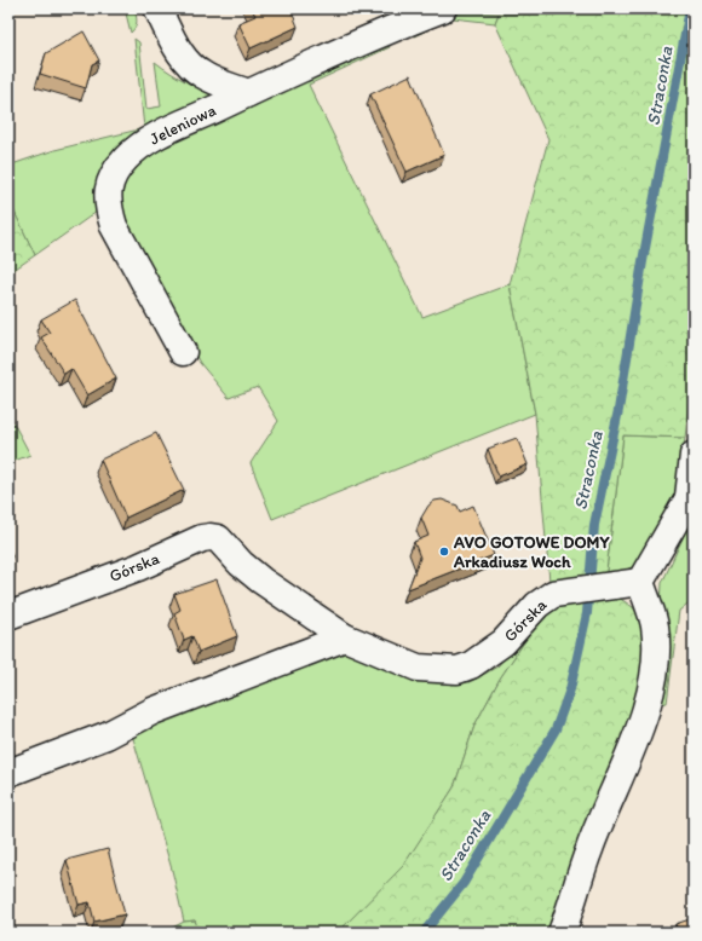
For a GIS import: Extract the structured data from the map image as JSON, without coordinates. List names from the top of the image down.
{
  "streets": {
    "street": ["Jeleniowa", "Górska"]
  },
  "water": ["Straconka"],
  "places": ["AVO GOTOWE DOMY Arkadiusz Woch"]
}
